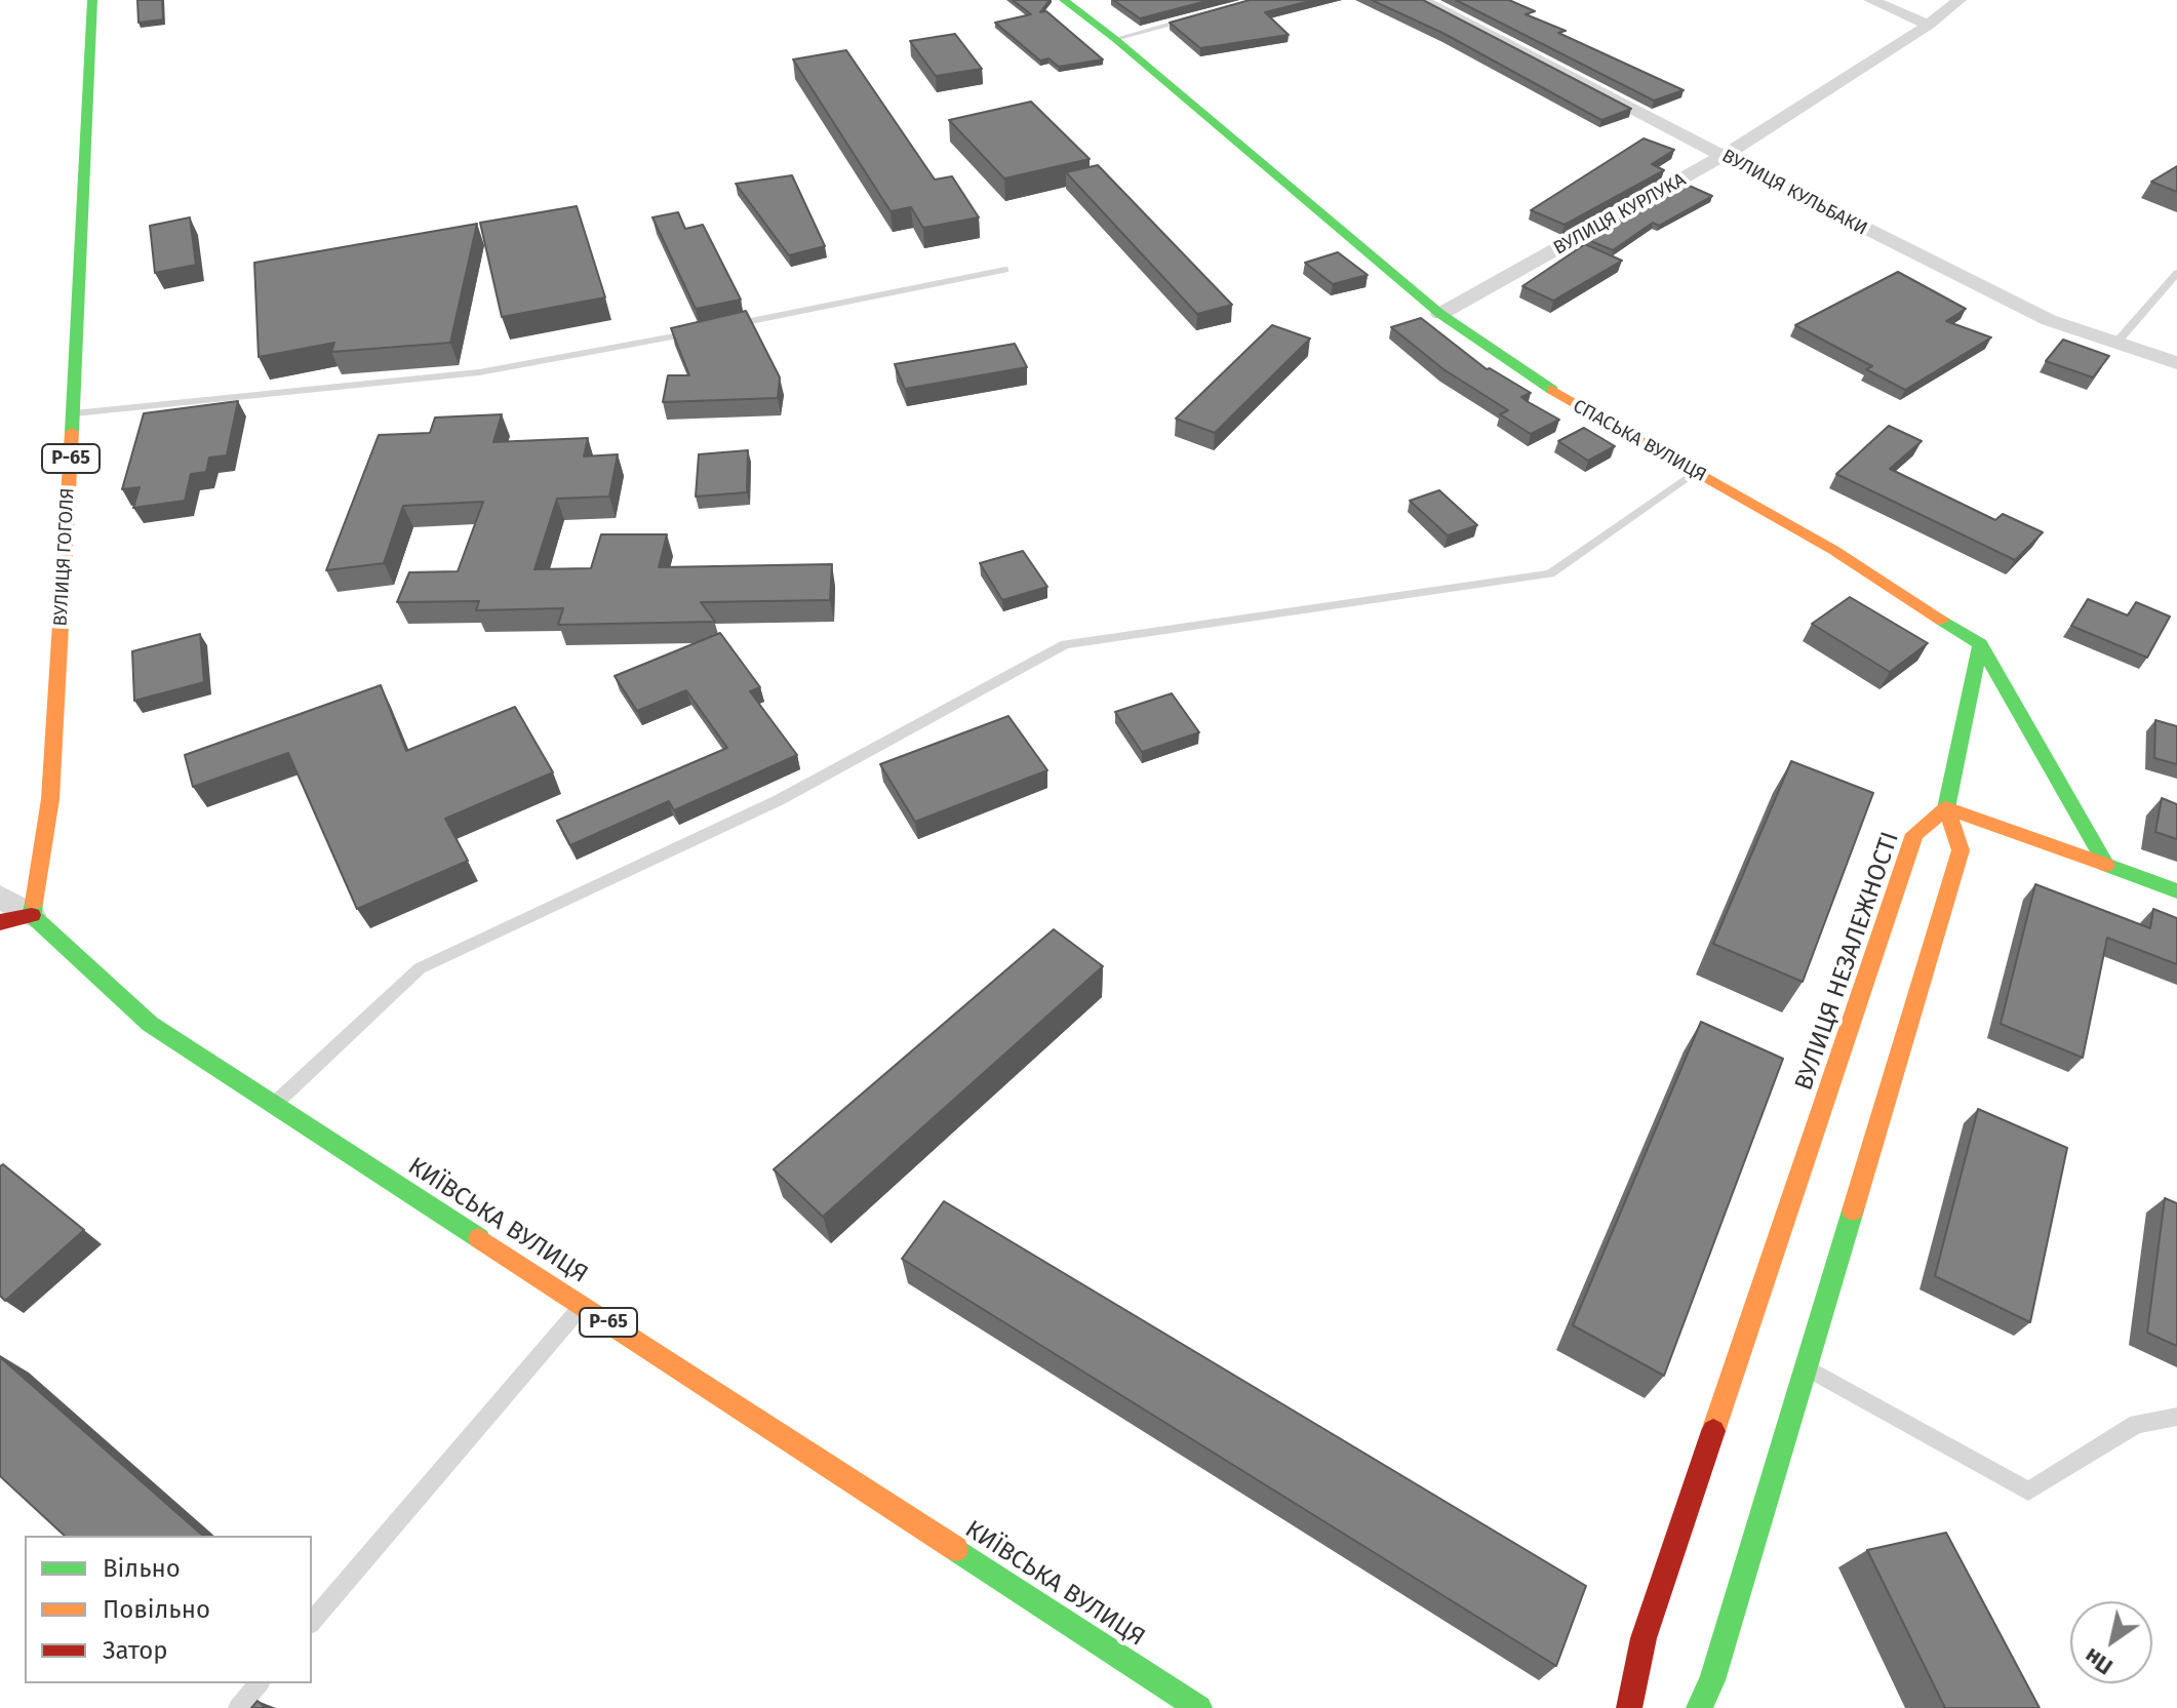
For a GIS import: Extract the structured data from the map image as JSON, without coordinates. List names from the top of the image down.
{
  "streets": {
    "street": [
      "ВУЛИЦЯ КУЛЬБАКИ",
      "ВУЛИЦЯ КУРЛУКА",
      "СПАСЬКА ВУЛИЦЯ",
      "Р-65",
      "ВУЛИЦЯ ГОГОЛЯ",
      "ВУЛИЦЯ НЕЗАЛЕЖНОСТІ",
      "КИЇВСЬКА ВУЛИЦЯ"
    ]
  },
  "crossings": [
    ["ВУЛИЦЯ КУЛЬБАКИ", "ВУЛИЦЯ КУРЛУКА"],
    ["ВУЛИЦЯ КУРЛУКА", "СПАСЬКА ВУЛИЦЯ"],
    ["ВУЛИЦЯ ГОГОЛЯ", "КИЇВСЬКА ВУЛИЦЯ"]
  ],
  "legend": ["Вільно", "Повільно", "Затор"],
  "north": "bottom left"
}
